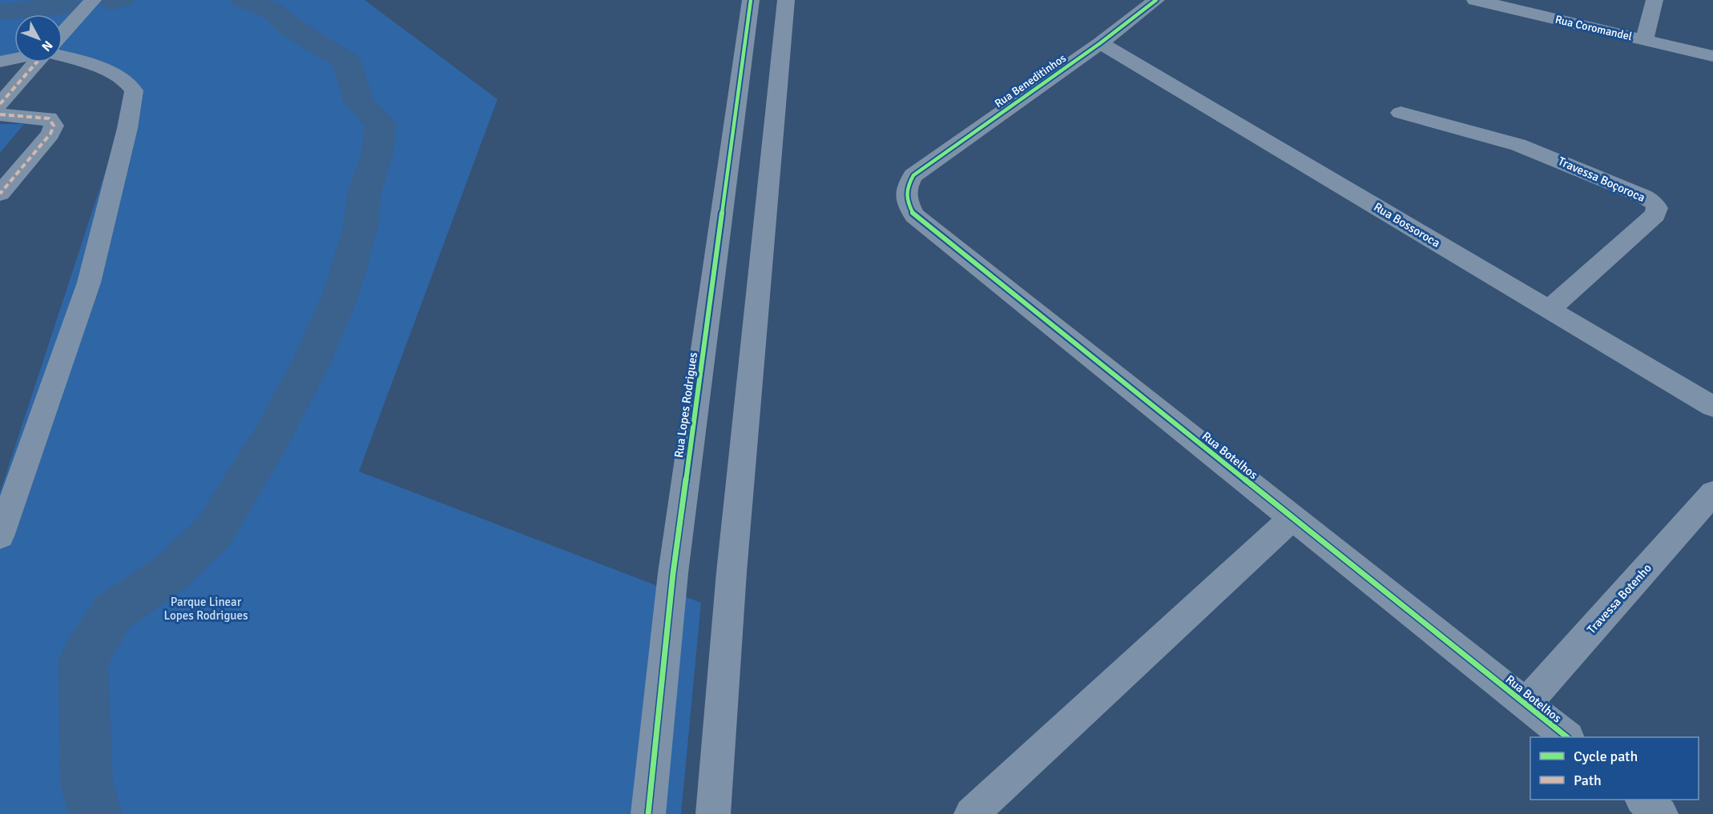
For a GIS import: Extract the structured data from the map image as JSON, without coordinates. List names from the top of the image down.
{
  "streets": {
    "street": [
      "Rua Coromandel",
      "Rua Beneditinhos",
      "Travessa Boçoroca",
      "Rua Bossoroca",
      "Rua Lopes Rodrigues",
      "Rua Botelhos",
      "Travessa Botenho"
    ]
  },
  "crossings": [
    ["Rua Beneditinhos", "Rua Bossoroca"],
    ["Rua Beneditinhos", "Rua Botelhos"],
    ["Travessa Boçoroca", "Rua Bossoroca"],
    ["Rua Botelhos", "Travessa Botenho"]
  ],
  "parks": ["Parque Linear Lopes Rodrigues"],
  "legend": ["Cycle path", "Path"],
  "north": "bottom right"
}
